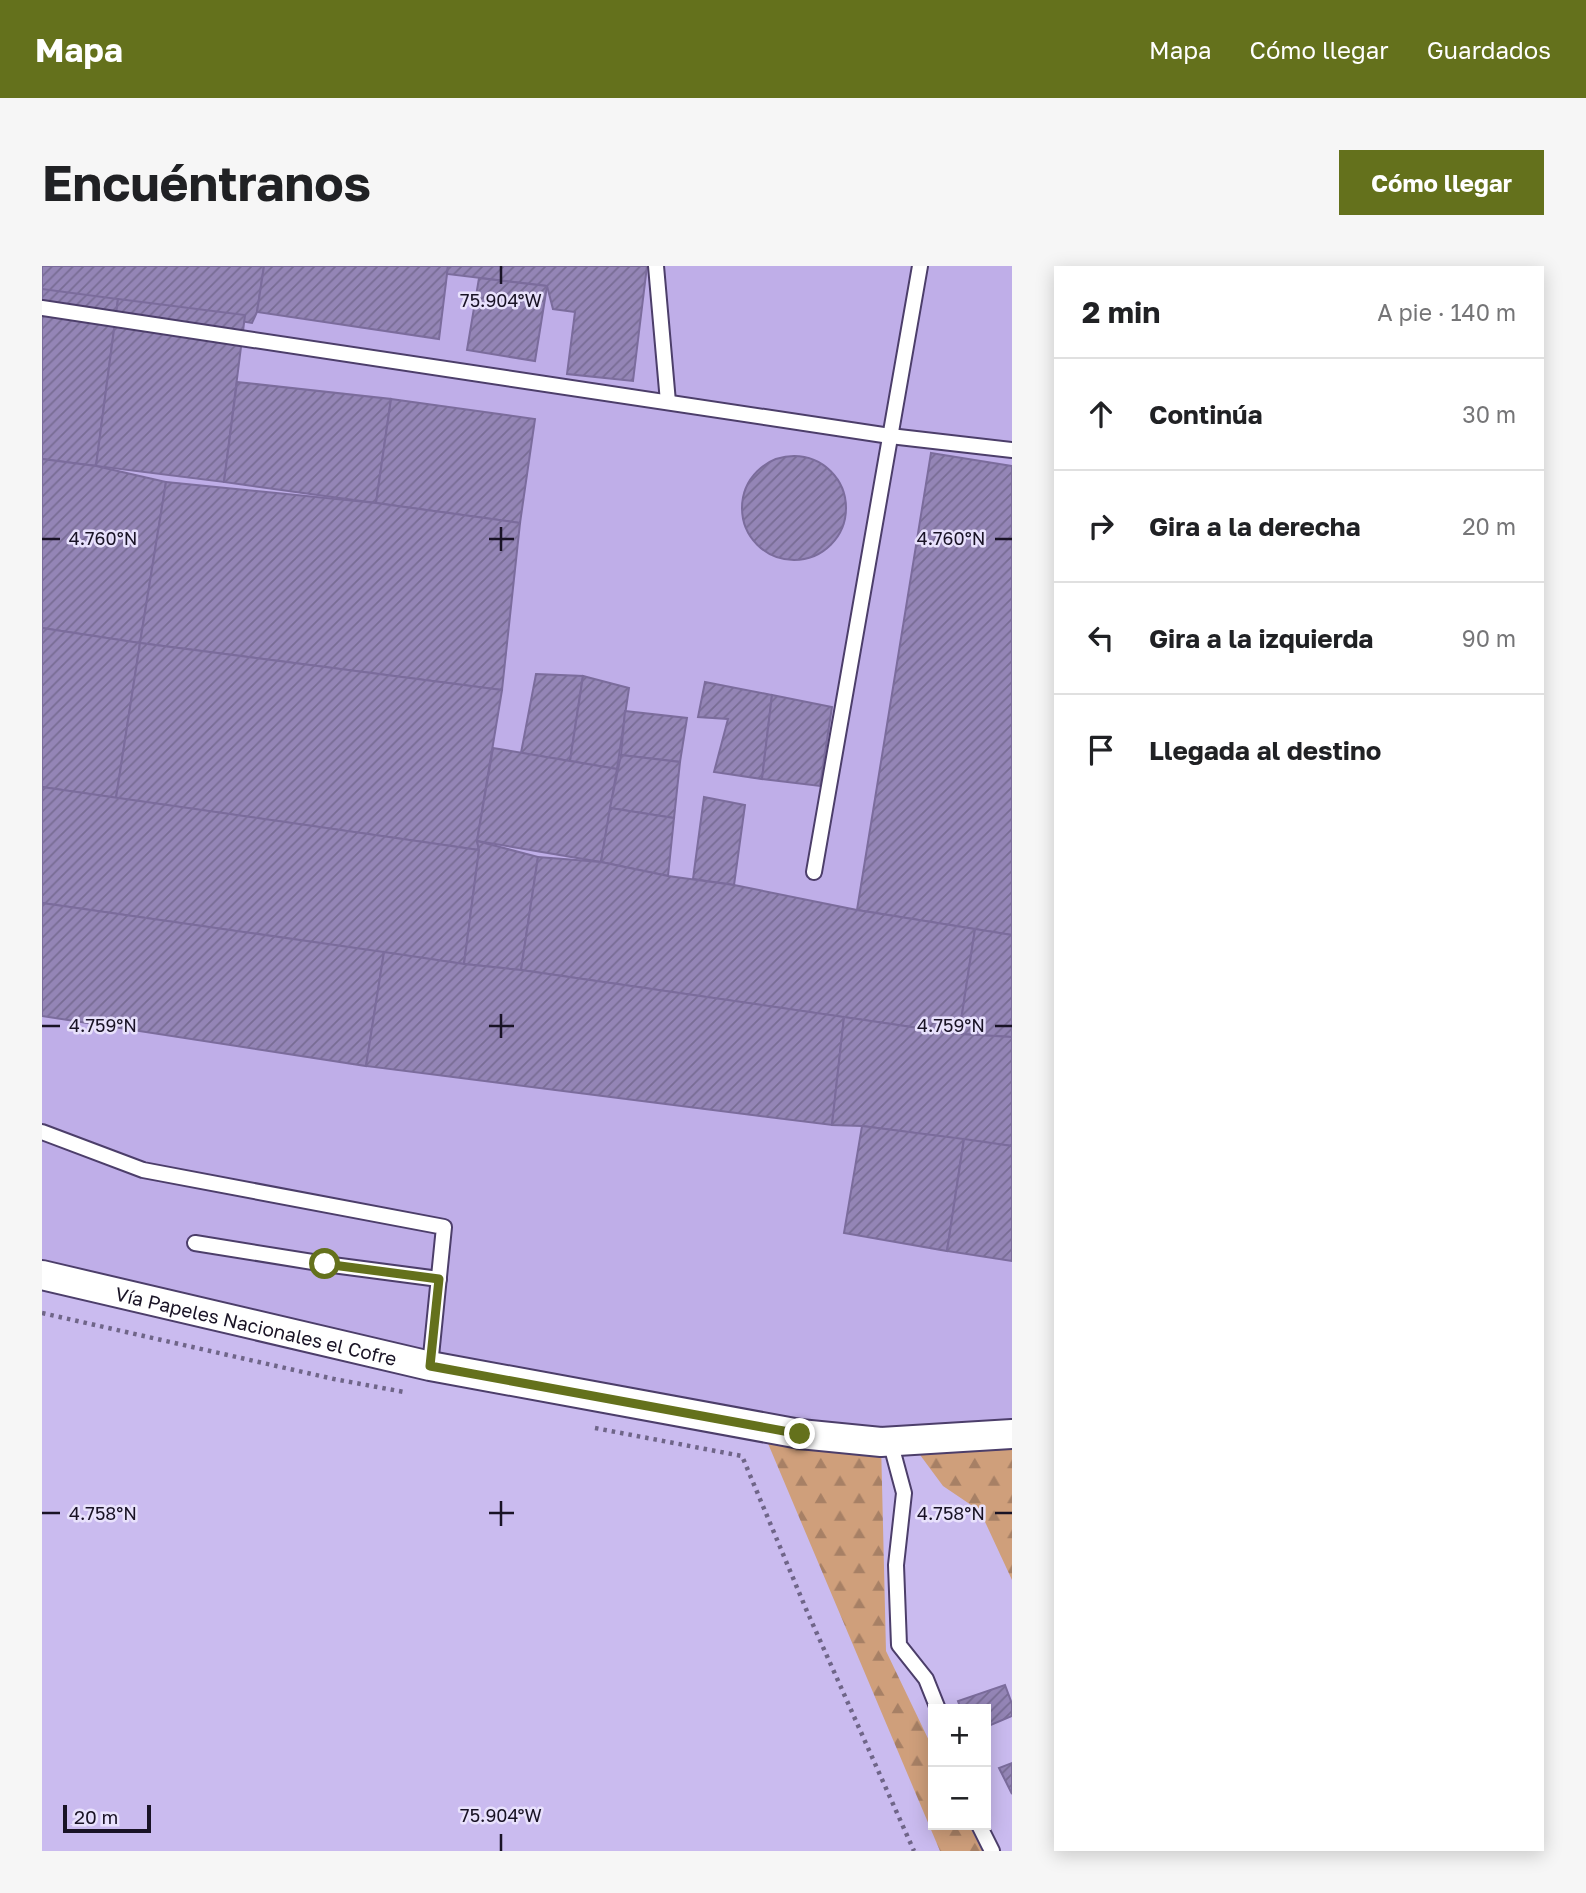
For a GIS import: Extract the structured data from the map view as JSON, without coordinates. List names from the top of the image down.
{
  "streets": {
    "street": ["Vía Papeles Nacionales el Cofre"]
  },
  "scale_bar": "20 m",
  "page": {
    "header": "Mapa",
    "nav": ["Mapa", "Cómo llegar", "Guardados"],
    "buttons": "Cómo llegar",
    "title": "Encuéntranos",
    "heading": ["2 min", "A pie · 140 m"],
    "list": [
      ["Continúa", "30 m"],
      ["Gira a la derecha", "20 m"],
      ["Gira a la izquierda", "90 m"],
      "Llegada al destino"
    ],
    "map_buttons": ["+", "−"],
    "scale": "20 m"
  },
  "coordinates": [
    "75.904°W",
    "4.760°N",
    "4.759°N",
    "4.758°N"
  ]
}
